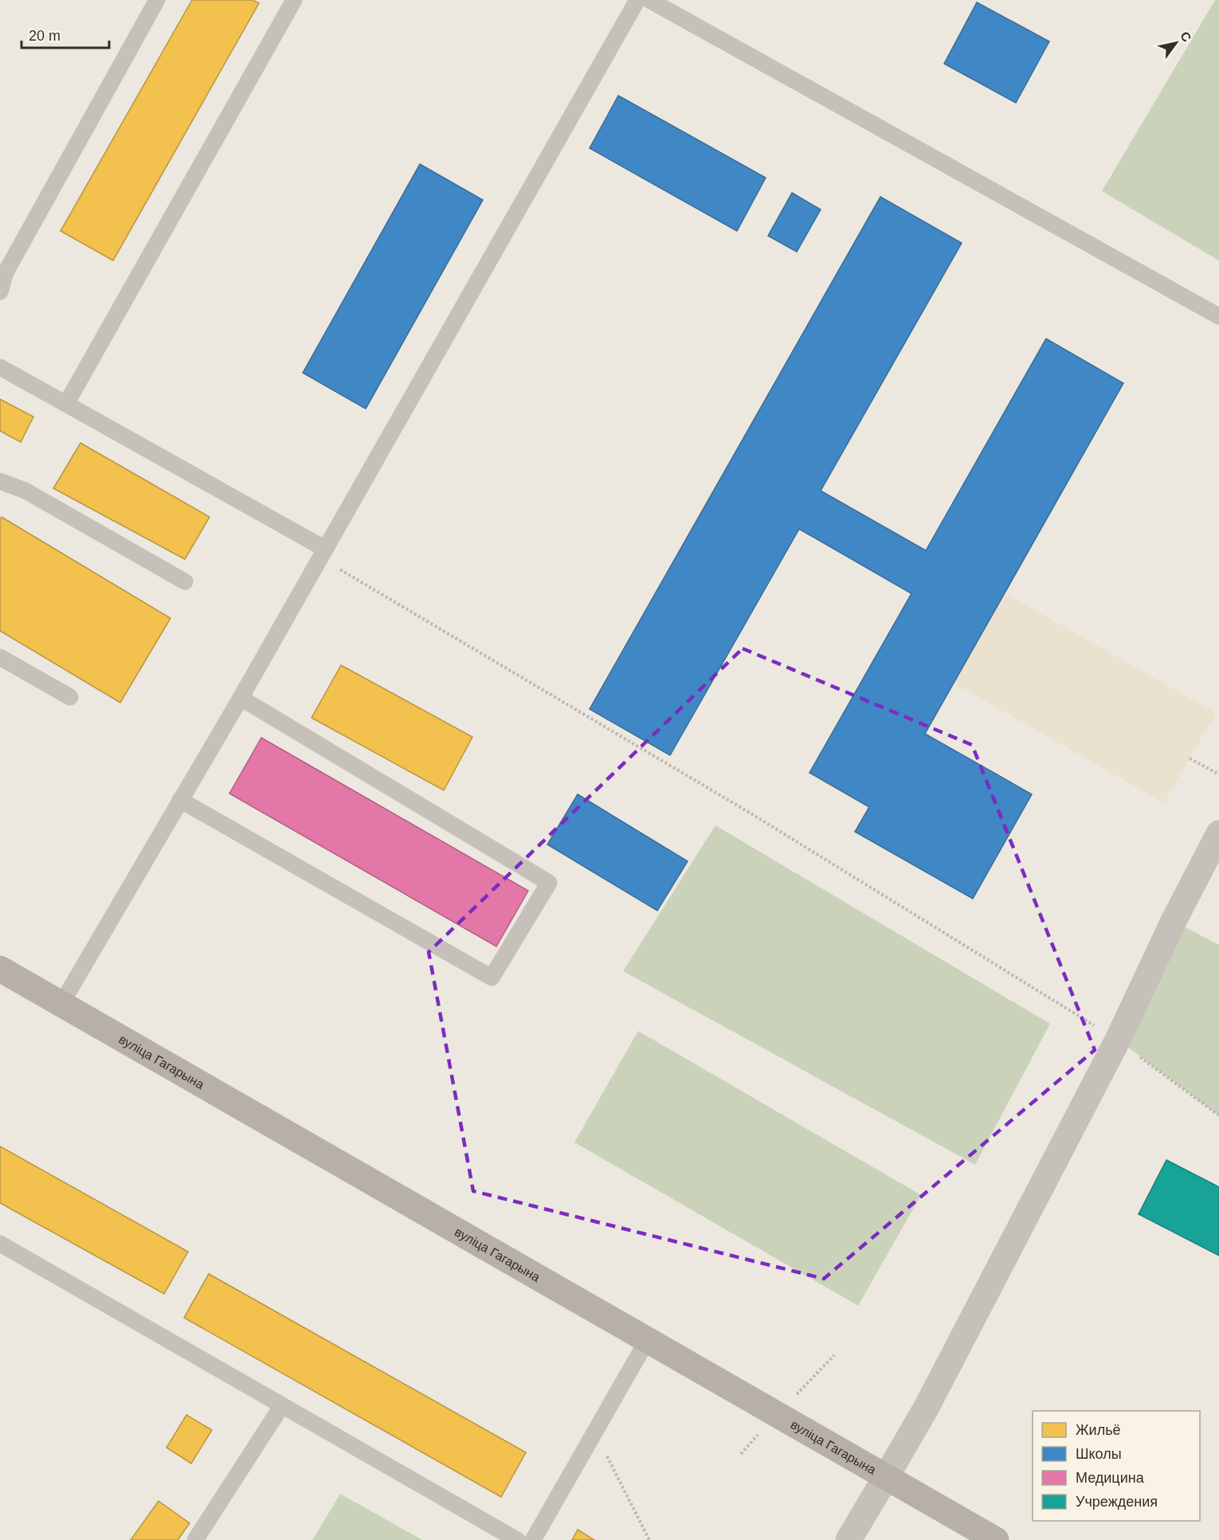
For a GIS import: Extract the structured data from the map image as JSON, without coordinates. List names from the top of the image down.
{
  "streets": {
    "main road": ["вуліца Гагарына"]
  },
  "legend": [
    "Жильё",
    "Школы",
    "Медицина",
    "Учреждения"
  ],
  "scale_bar": "20 m",
  "north": "top right"
}
